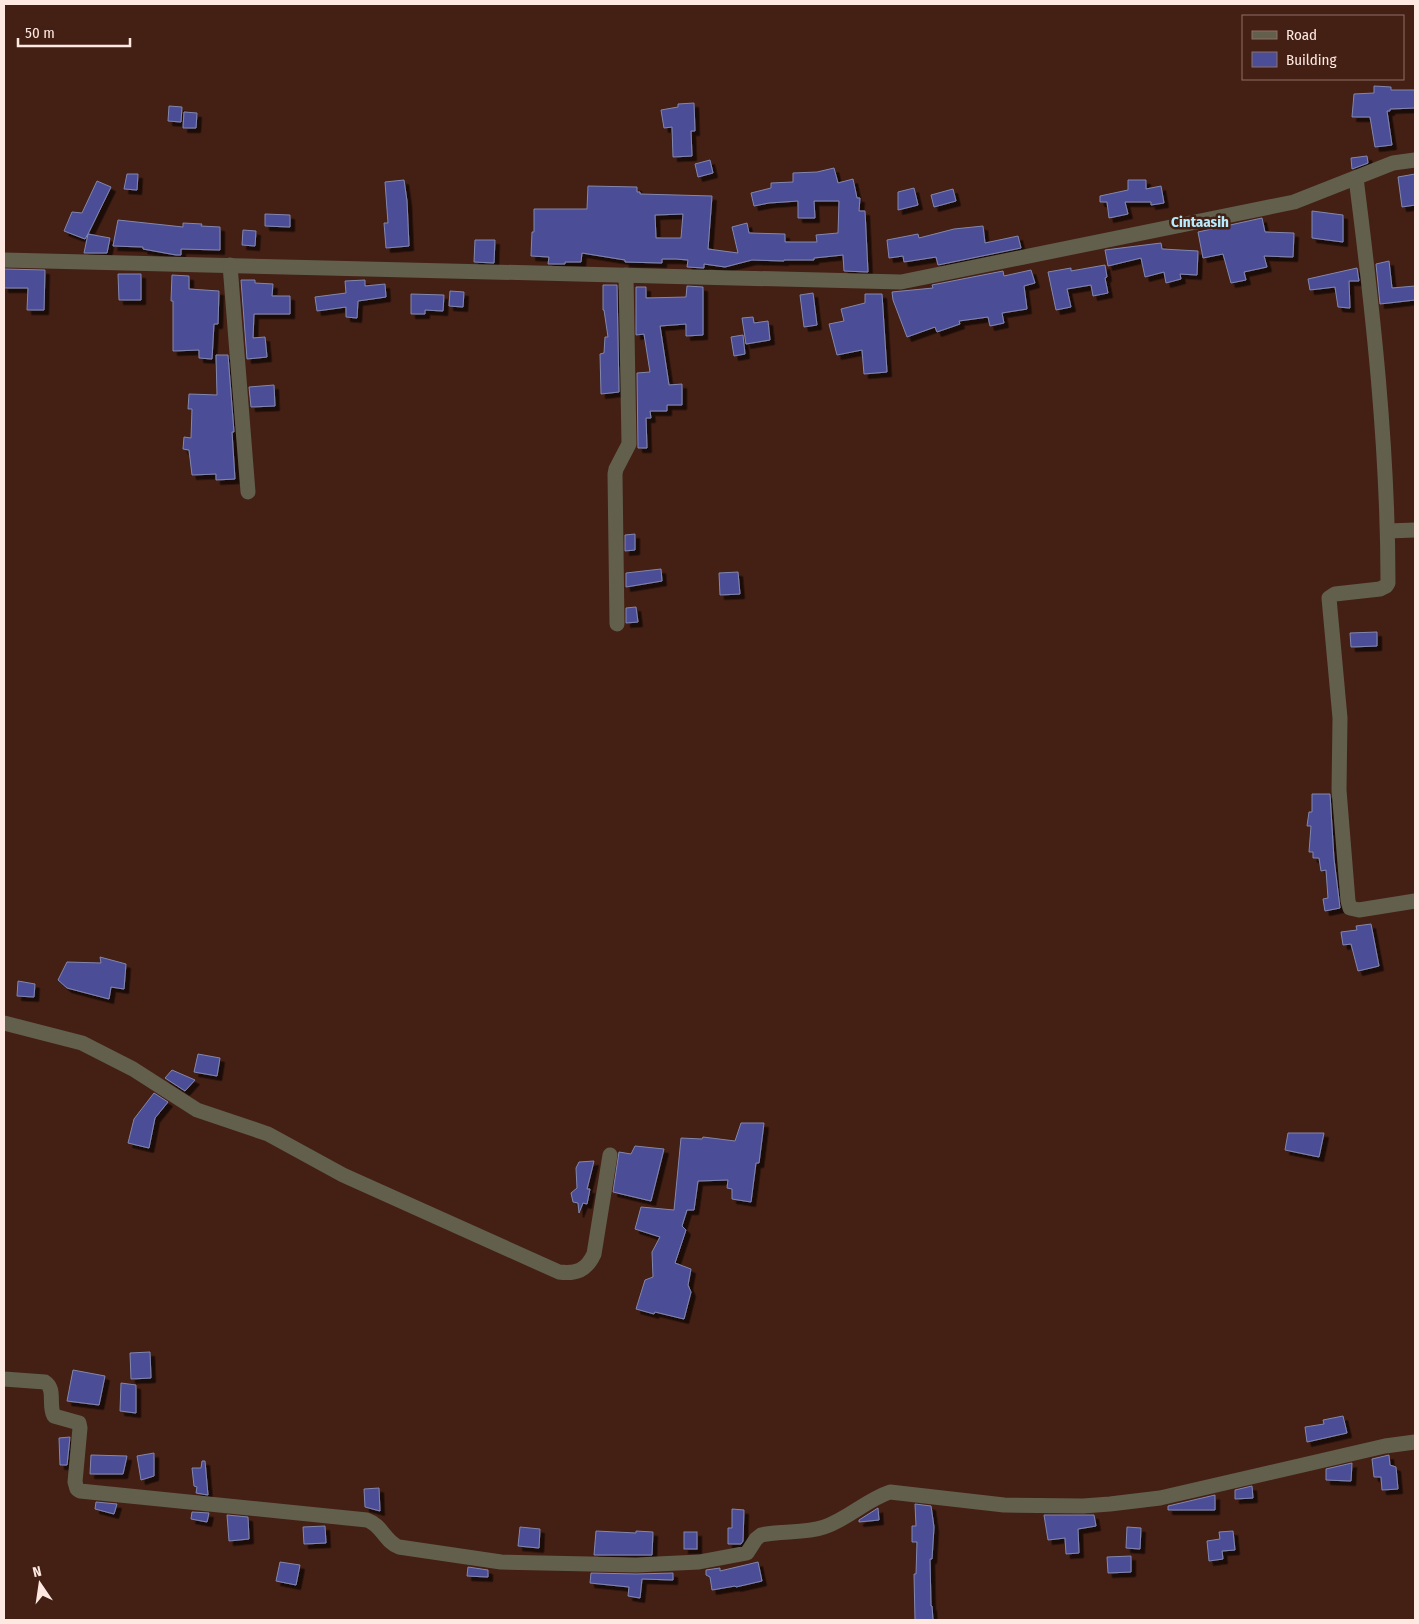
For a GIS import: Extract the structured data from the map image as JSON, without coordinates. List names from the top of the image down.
{
  "districts": ["Cintaasih"],
  "legend": ["Road", "Building"],
  "scale_bar": "50 m",
  "north": "top"
}
